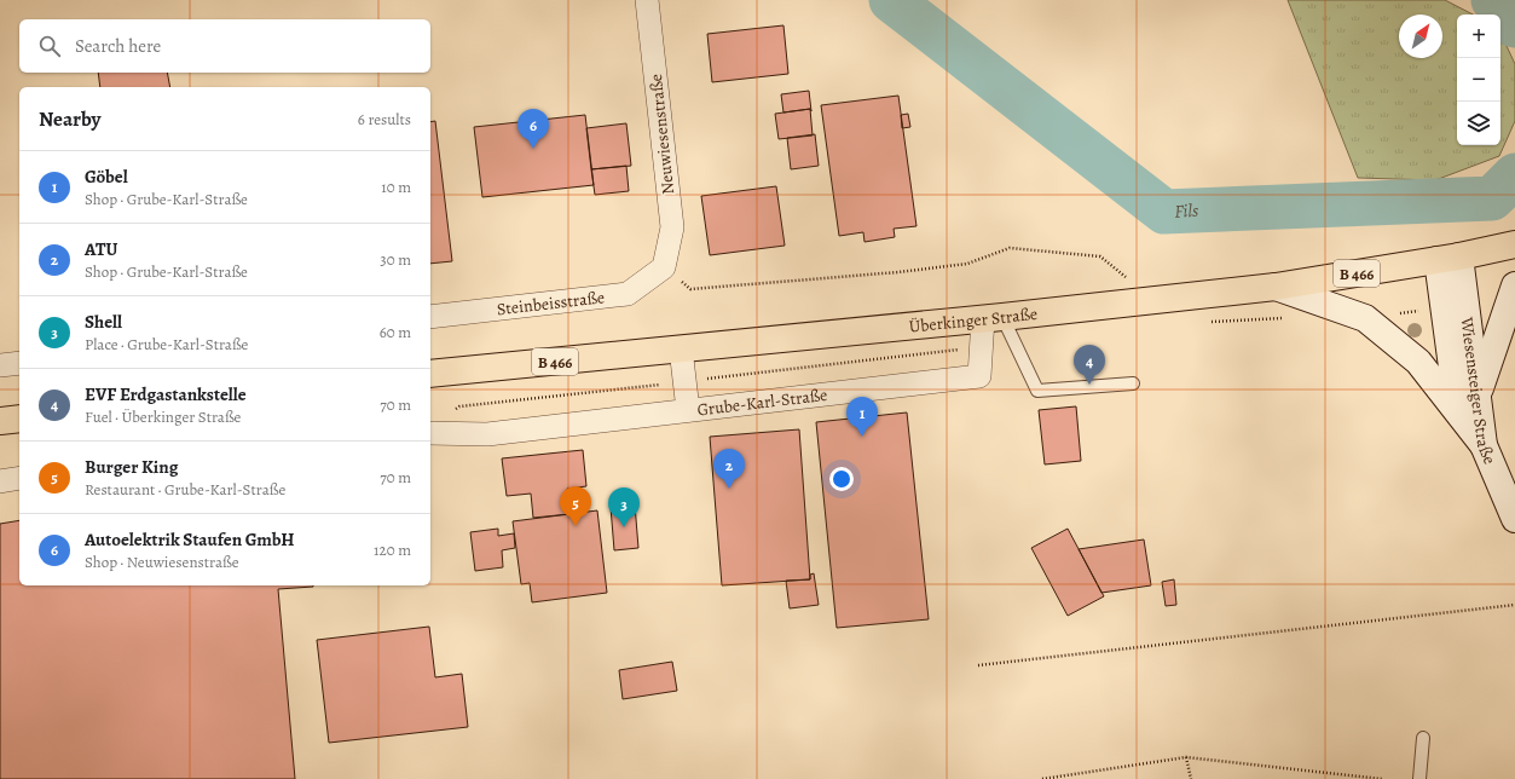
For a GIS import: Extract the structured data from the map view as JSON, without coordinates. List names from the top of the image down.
{
  "streets": {
    "main road": ["B 466", "Überkinger Straße", "Wiesensteiger Straße"],
    "street": ["Neuwiesenstraße", "Steinbeisstraße", "Grube-Karl-Straße"]
  },
  "crossings": [
    ["Neuwiesenstraße", "Steinbeisstraße"],
    ["Überkinger Straße", "Wiesensteiger Straße"],
    ["Überkinger Straße", "Grube-Karl-Straße"]
  ],
  "water": ["Fils"],
  "north": "top right",
  "page": {
    "map_buttons": ["+", "−"],
    "search": "Search here",
    "heading": ["Nearby", "6 results"],
    "pins": [
      "6",
      "4",
      "1",
      "2",
      "5",
      "3"
    ],
    "list": [
      {
        "mark": "1",
        "name": "Göbel",
        "note": "Shop · Grube-Karl-Straße",
        "value": "10 m"
      },
      {
        "mark": "2",
        "name": "ATU",
        "note": "Shop · Grube-Karl-Straße",
        "value": "30 m"
      },
      {
        "mark": "3",
        "name": "Shell",
        "note": "Place · Grube-Karl-Straße",
        "value": "60 m"
      },
      {
        "mark": "4",
        "name": "EVF Erdgastankstelle",
        "note": "Fuel · Überkinger Straße",
        "value": "70 m"
      },
      {
        "mark": "5",
        "name": "Burger King",
        "note": "Restaurant · Grube-Karl-Straße",
        "value": "70 m"
      },
      {
        "mark": "6",
        "name": "Autoelektrik Staufen GmbH",
        "note": "Shop · Neuwiesenstraße",
        "value": "120 m"
      }
    ]
  }
}
